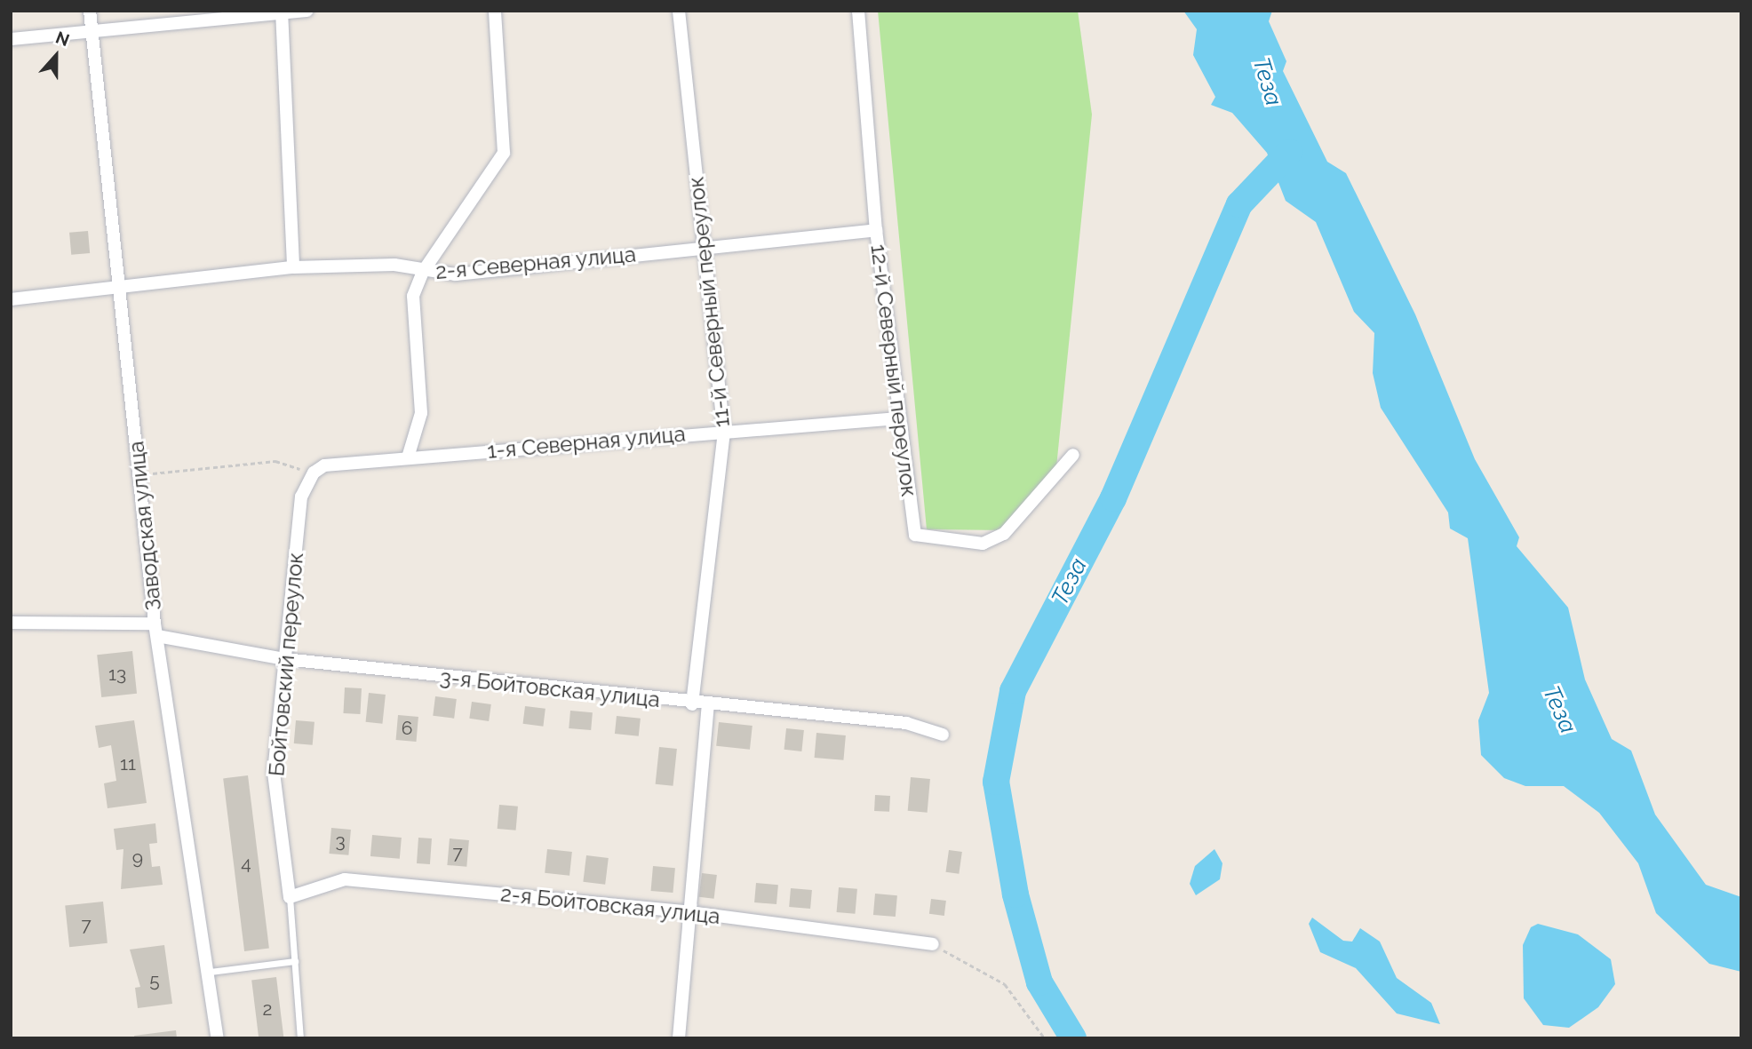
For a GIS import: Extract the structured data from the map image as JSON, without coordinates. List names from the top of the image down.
{
  "streets": {
    "street": [
      "2-я Северная улица",
      "11-й Северный переулок",
      "12-й Северный переулок",
      "1-я Северная улица",
      "Заводская улица",
      "Бойтовский переулок",
      "3-я Бойтовская улица",
      "2-я Бойтовская улица"
    ]
  },
  "crossings": [
    ["2-я Северная улица", "11-й Северный переулок"],
    ["2-я Северная улица", "12-й Северный переулок"],
    ["2-я Северная улица", "Заводская улица"],
    ["11-й Северный переулок", "1-я Северная улица"],
    ["11-й Северный переулок", "3-я Бойтовская улица"],
    ["12-й Северный переулок", "1-я Северная улица"],
    ["1-я Северная улица", "Бойтовский переулок"],
    ["Заводская улица", "3-я Бойтовская улица"],
    ["Бойтовский переулок", "3-я Бойтовская улица"],
    ["Бойтовский переулок", "2-я Бойтовская улица"]
  ],
  "water": ["Теза"],
  "house_numbers": [
    "13",
    "6",
    "11",
    "3",
    "7",
    "9",
    "4",
    "7",
    "5",
    "2"
  ],
  "north": "top"
}
